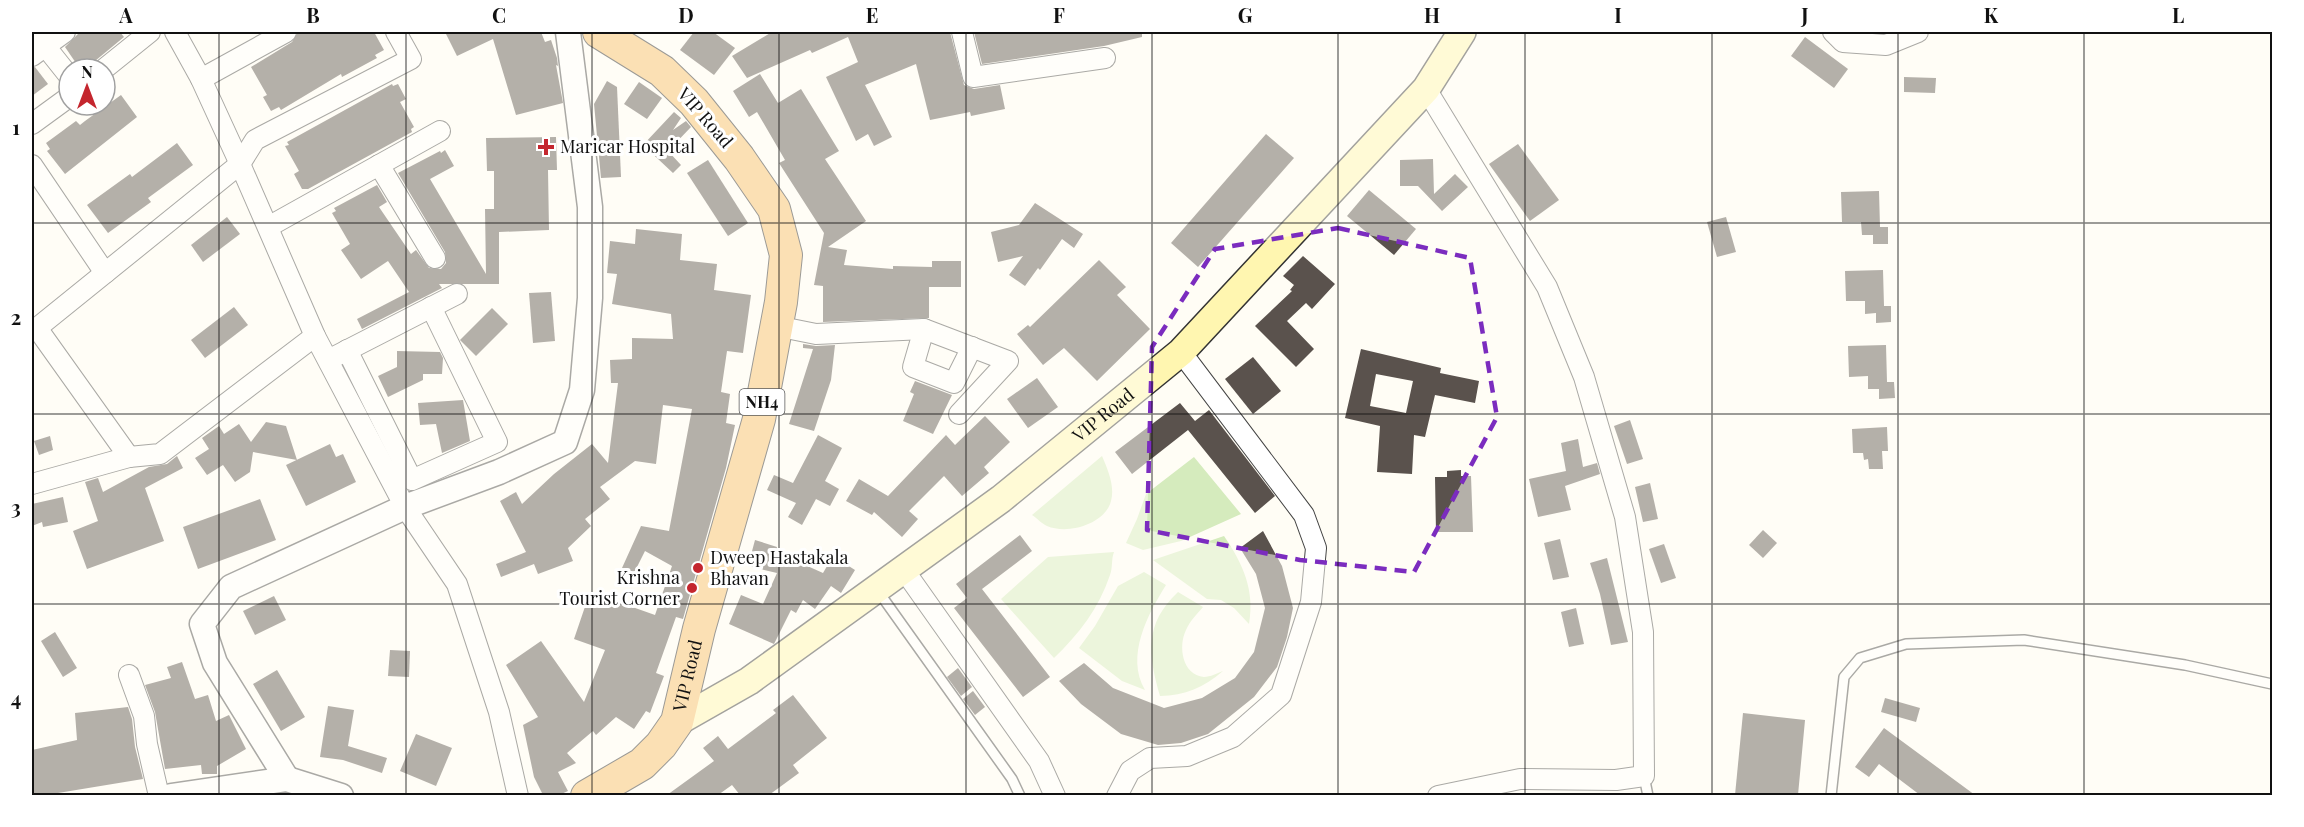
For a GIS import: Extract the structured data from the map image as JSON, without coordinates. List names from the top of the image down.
{
  "streets": {
    "highway": ["VIP Road", "NH4"]
  },
  "places": {
    "health": ["Maricar Hospital"],
    "other": ["Dweep Hastakala Bhavan", "Krishna Tourist Corner"]
  },
  "north": "top",
  "grid": {
    "columns": [
      "A",
      "B",
      "C",
      "D",
      "E",
      "F",
      "G",
      "H",
      "I",
      "J",
      "K",
      "L"
    ],
    "rows": [
      "1",
      "2",
      "3",
      "4"
    ]
  }
}
